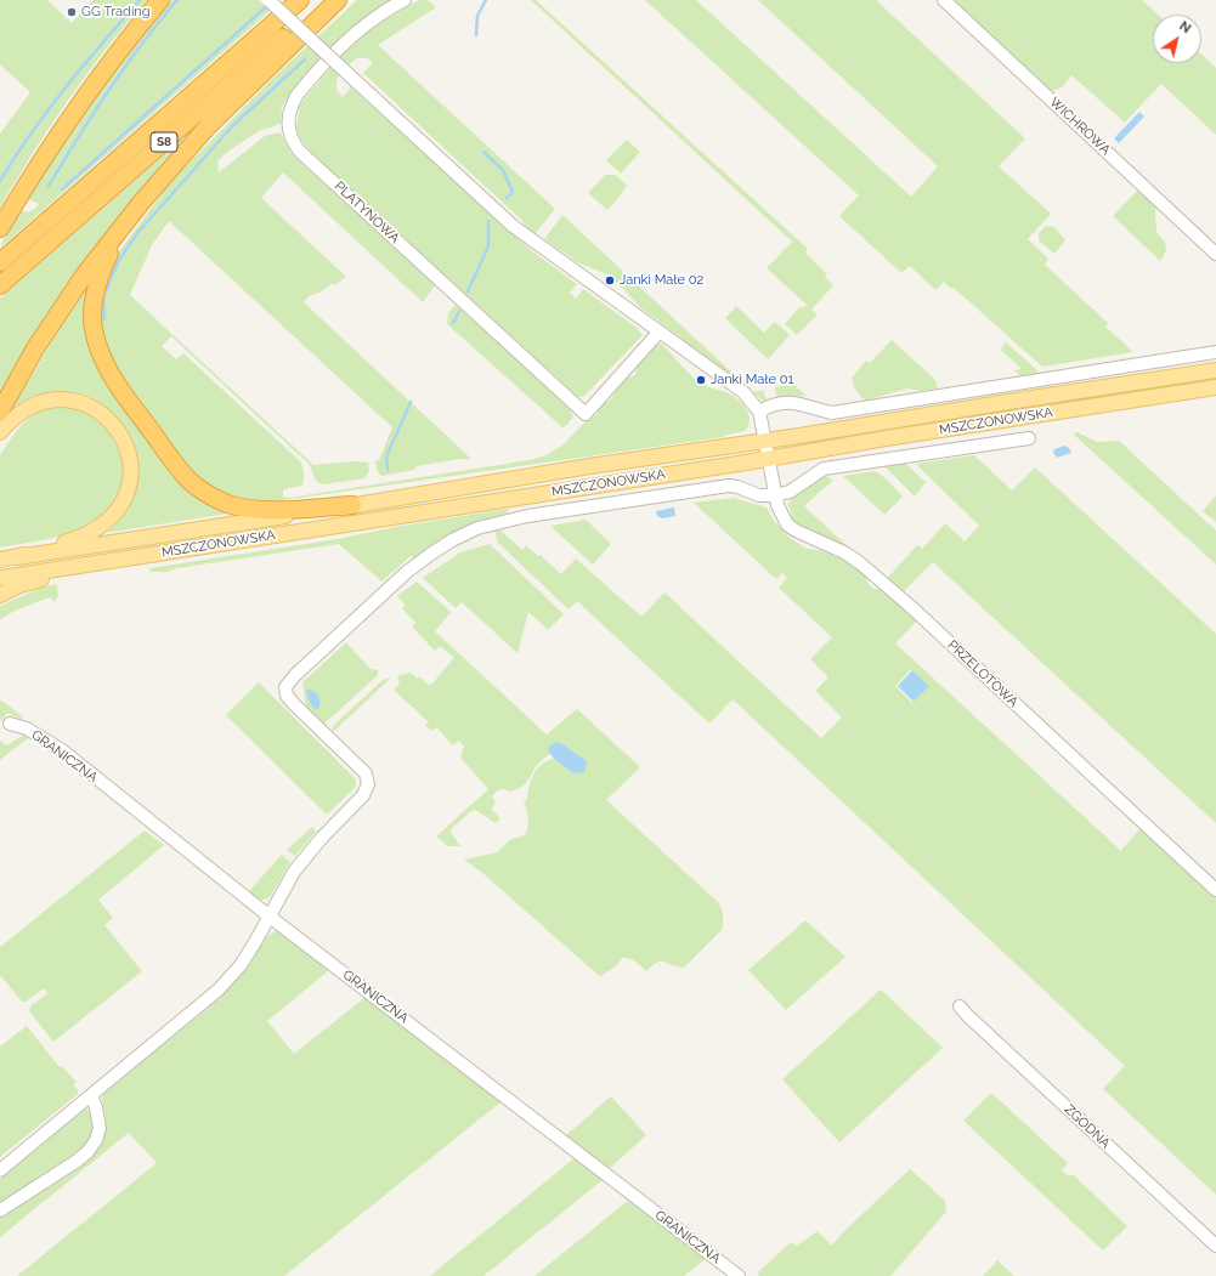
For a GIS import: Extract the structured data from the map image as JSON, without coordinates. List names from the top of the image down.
{
  "streets": {
    "highway": ["S8"],
    "main road": ["MSZCZONOWSKA"],
    "street": [
      "WICHROWA",
      "PLATYNOWA",
      "PRZELOTOWA",
      "GRANICZNA",
      "ZGODNA"
    ]
  },
  "crossings": [
    ["MSZCZONOWSKA", "PRZELOTOWA"]
  ],
  "places": ["GG Trading", "Janki Małe 02", "Janki Małe 01"],
  "north": "top right"
}
